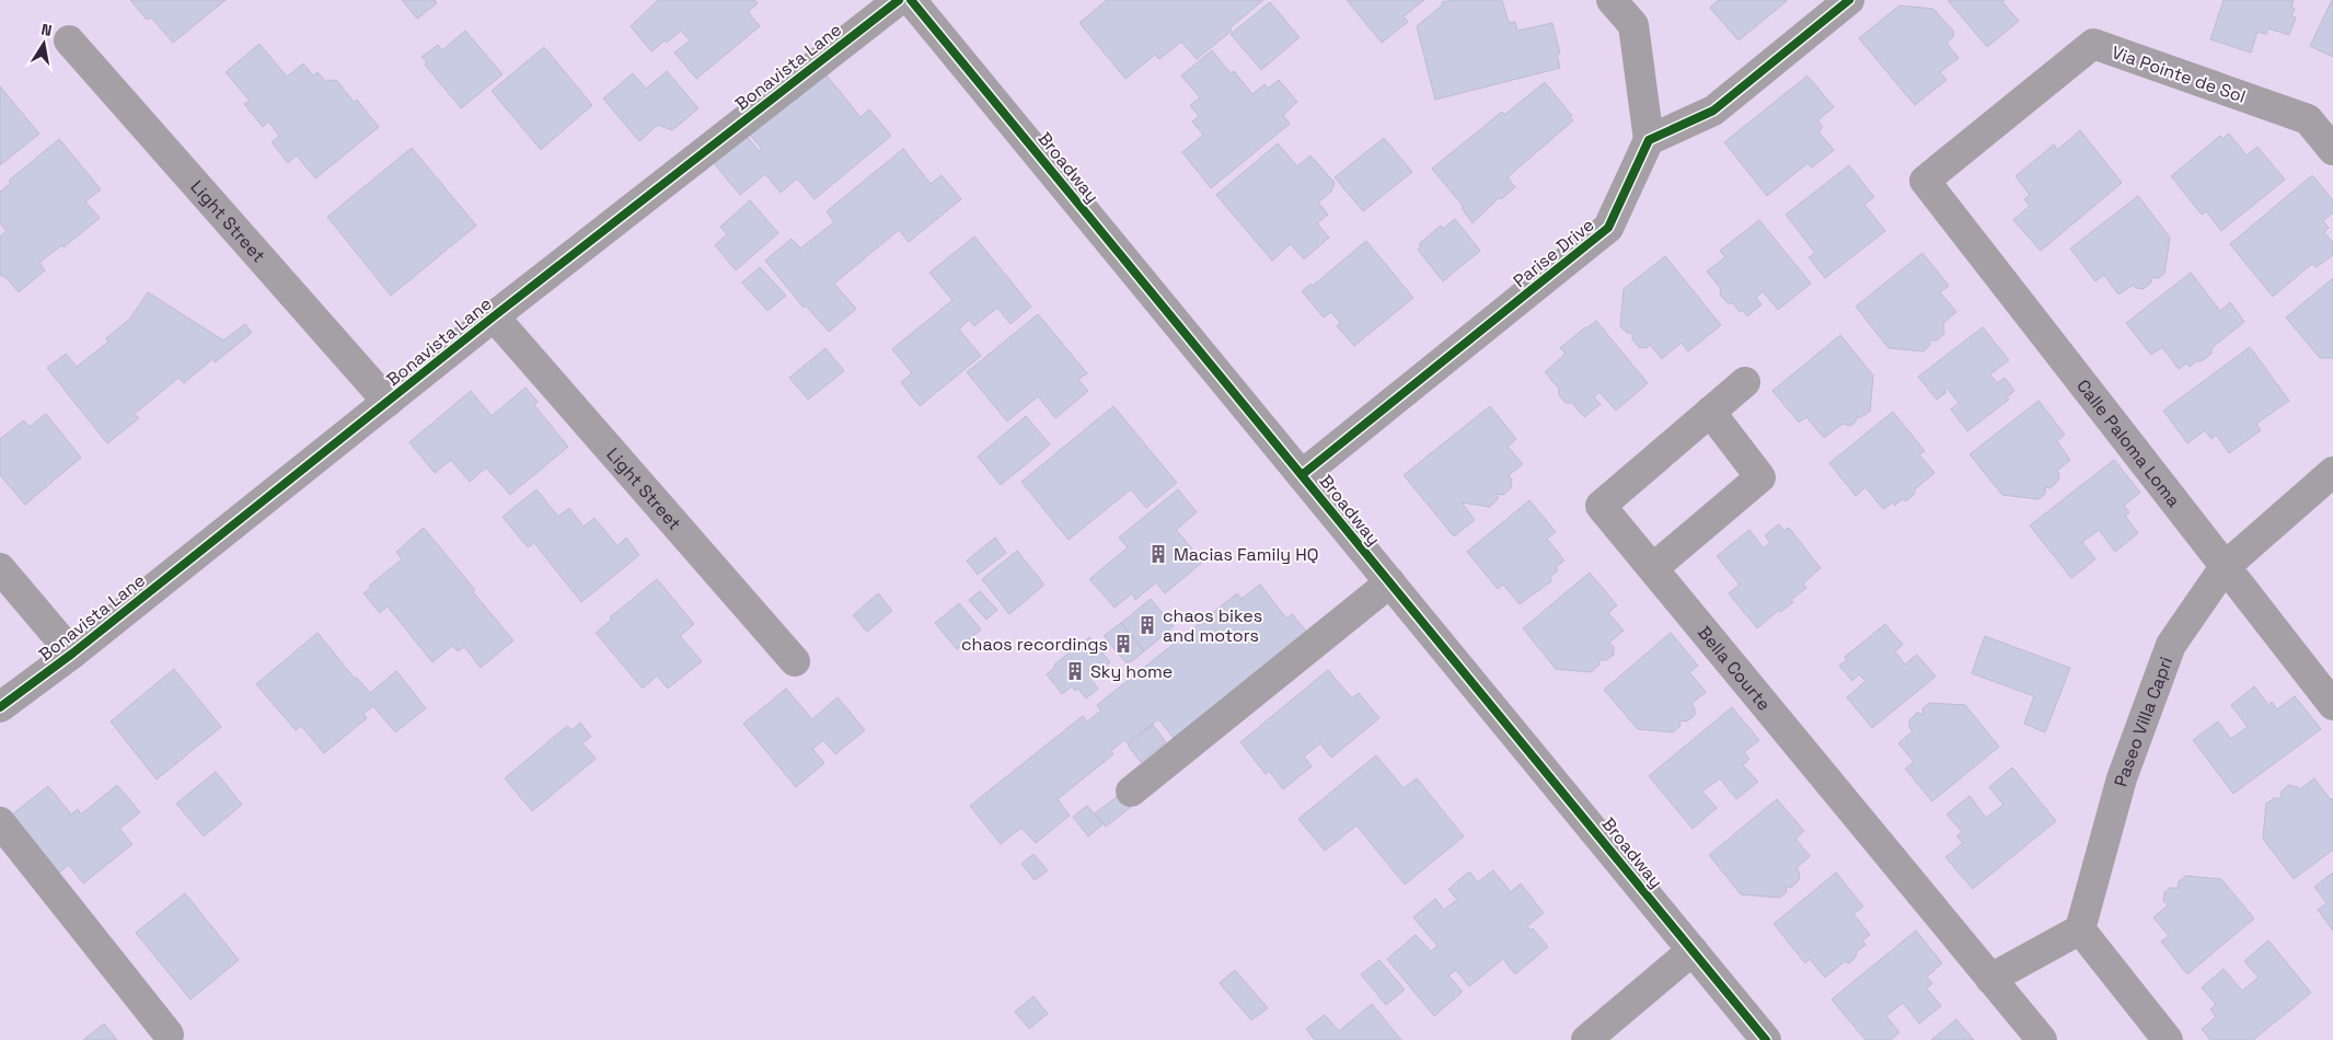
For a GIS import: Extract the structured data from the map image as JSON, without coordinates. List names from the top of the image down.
{
  "streets": {
    "street": [
      "Bonavista Lane",
      "Via Pointe de Sol",
      "Broadway",
      "Light Street",
      "Parise Drive",
      "Calle Paloma Loma",
      "Bella Courte",
      "Paseo Villa Capri"
    ]
  },
  "crossings": [
    ["Bonavista Lane", "Light Street"],
    ["Via Pointe de Sol", "Calle Paloma Loma"],
    ["Broadway", "Parise Drive"],
    ["Calle Paloma Loma", "Paseo Villa Capri"]
  ],
  "places": {
    "building": [
      "Macias Family HQ",
      "chaos bikes and motors",
      "chaos recordings",
      "Sky home"
    ]
  },
  "north": "top"
}
